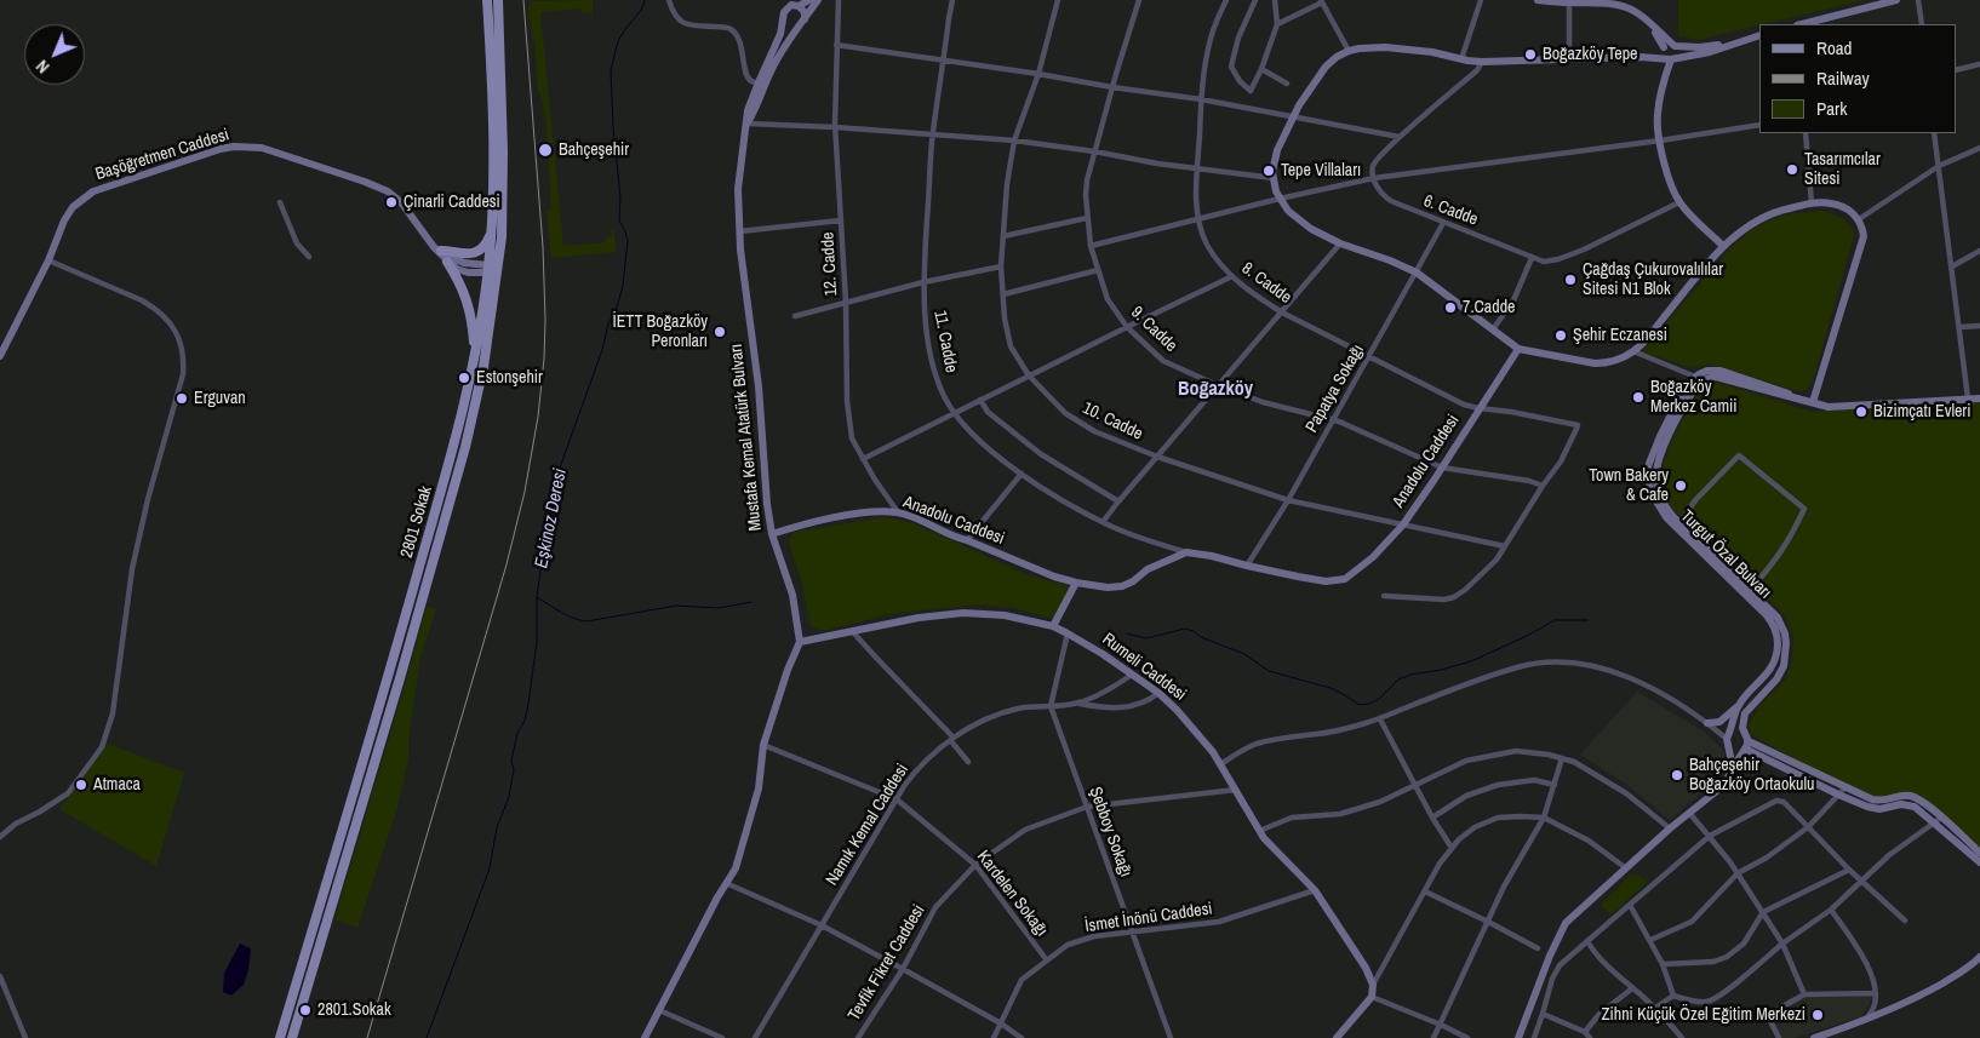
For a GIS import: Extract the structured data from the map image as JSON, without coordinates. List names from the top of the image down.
{
  "streets": {
    "main road": ["2801 Sokak"],
    "street": [
      "Başöğretmen Caddesi",
      "6. Cadde",
      "12. Cadde",
      "8. Cadde",
      "9. Cadde",
      "11. Cadde",
      "Papatya Sokağı",
      "10. Cadde",
      "Mustafa Kemal Atatürk Bulvarı",
      "Anadolu Caddesi",
      "Turgut Özal Bulvarı",
      "Rumeli Caddesi",
      "Namık Kemal Caddesi",
      "Şebboy Sokağı",
      "Kardelen Sokağı",
      "İsmet İnönü Caddesi",
      "Tevfik Fikret Caddesi"
    ]
  },
  "crossings": [
    ["6. Cadde", "Papatya Sokağı"],
    ["12. Cadde", "Anadolu Caddesi"],
    ["8. Cadde", "9. Cadde"],
    ["8. Cadde", "Papatya Sokağı"],
    ["8. Cadde", "Anadolu Caddesi"],
    ["9. Cadde", "Papatya Sokağı"],
    ["9. Cadde", "Anadolu Caddesi"],
    ["11. Cadde", "Anadolu Caddesi"],
    ["Papatya Sokağı", "10. Cadde"],
    ["Papatya Sokağı", "Anadolu Caddesi"],
    ["10. Cadde", "Anadolu Caddesi"],
    ["Mustafa Kemal Atatürk Bulvarı", "Anadolu Caddesi"],
    ["Mustafa Kemal Atatürk Bulvarı", "Rumeli Caddesi"],
    ["Rumeli Caddesi", "Namık Kemal Caddesi"],
    ["Rumeli Caddesi", "İsmet İnönü Caddesi"],
    ["Rumeli Caddesi", "Tevfik Fikret Caddesi"],
    ["Namık Kemal Caddesi", "Şebboy Sokağı"],
    ["Namık Kemal Caddesi", "Kardelen Sokağı"],
    ["Şebboy Sokağı", "İsmet İnönü Caddesi"],
    ["Şebboy Sokağı", "Tevfik Fikret Caddesi"],
    ["Kardelen Sokağı", "İsmet İnönü Caddesi"],
    ["Kardelen Sokağı", "Tevfik Fikret Caddesi"]
  ],
  "districts": ["Boğazköy"],
  "water": ["Eşkinoz Deresi"],
  "places": [
    "Boğazköy Tepe",
    "Bahçeşehir",
    "Tasarımcılar Sitesi",
    "Tepe Villaları",
    "Çinarli Caddesi",
    "Çağdaş Çukurovalılılar Sitesi N1 Blok",
    "7.Cadde",
    "İETT Boğazköy Peronları",
    "Şehir Eczanesi",
    "Estonşehir",
    "Boğazköy Merkez Camii",
    "Erguvan",
    "Bizimçatı Evleri",
    "Town Bakery & Cafe",
    "Bahçeşehir Boğazköy Ortaokulu",
    "Atmaca",
    "2801.Sokak",
    "Zihni Küçük Özel Eğitim Merkezi"
  ],
  "legend": ["Road", "Railway", "Park"],
  "north": "bottom left"
}
